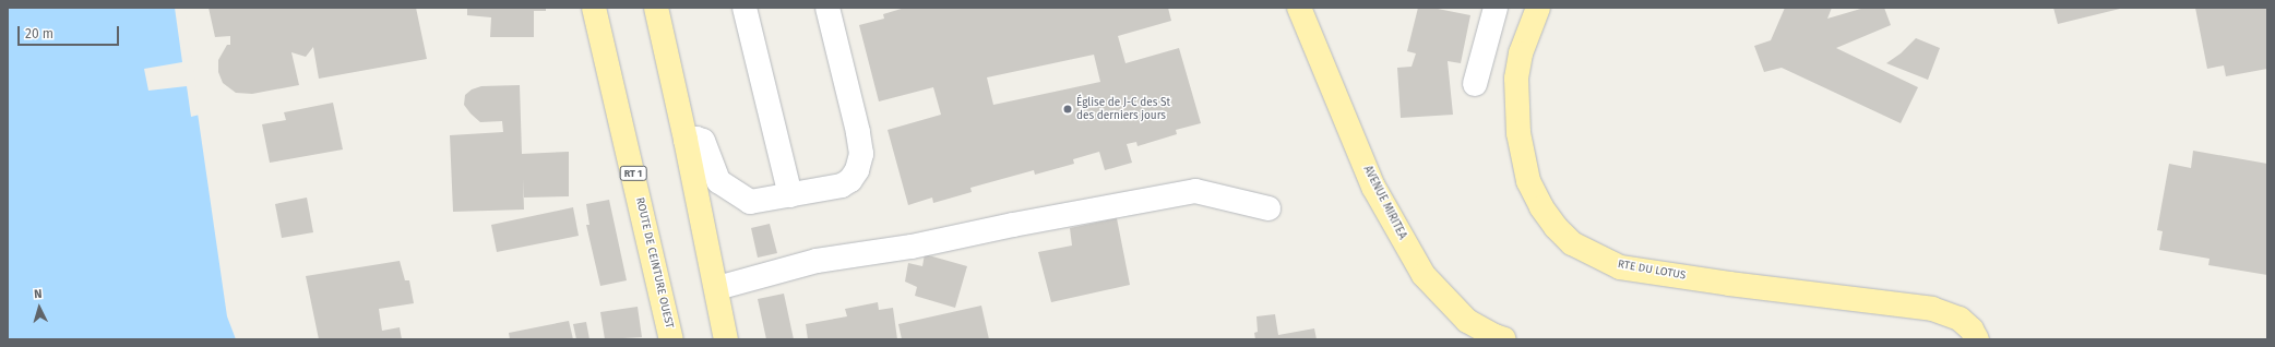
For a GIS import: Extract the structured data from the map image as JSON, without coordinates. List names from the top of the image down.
{
  "streets": {
    "main road": [
      "RT 1",
      "AVENUE MIRITEA",
      "ROUTE DE CEINTURE OUEST",
      "RTE DU LOTUS"
    ]
  },
  "places": ["Église de J-C des St des derniers jours"],
  "scale_bar": "20 m",
  "north": "top"
}
